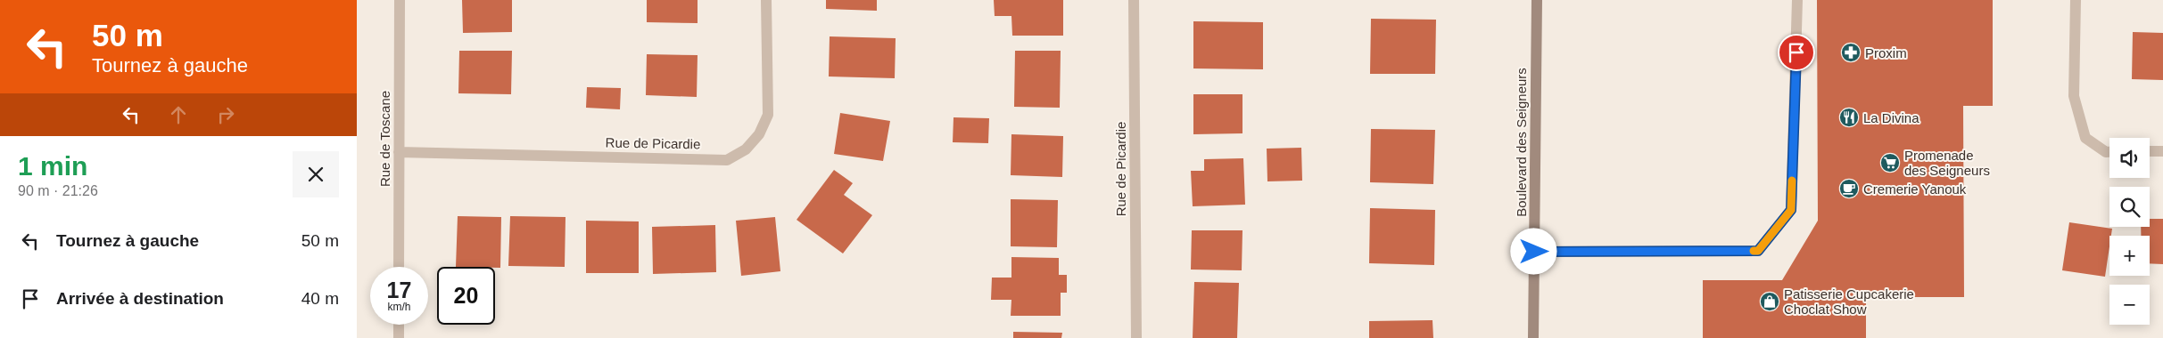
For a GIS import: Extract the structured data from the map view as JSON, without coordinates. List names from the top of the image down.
{
  "streets": {
    "street": ["Rue de Toscane", "Boulevard des Seigneurs", "Rue de Picardie"]
  },
  "crossings": [
    ["Rue de Toscane", "Rue de Picardie"]
  ],
  "places": {
    "pharmacy": ["Proxim"],
    "restaurant": ["La Divina"],
    "supermarket": ["Promenade des Seigneurs"],
    "cafe": ["Cremerie Yanouk"],
    "shop": ["Patisserie Cupcakerie Choclat Show"]
  },
  "page": {
    "turn": ["50 m", "Tournez à gauche"],
    "heading": ["1 min", "90 m · 21:26"],
    "map_buttons": ["+", "−"],
    "list": [
      {
        "name": "Tournez à gauche",
        "value": "50 m"
      },
      {
        "name": "Arrivée à destination",
        "value": "40 m"
      }
    ],
    "speed": "17 km/h",
    "limit": "20"
  }
}
